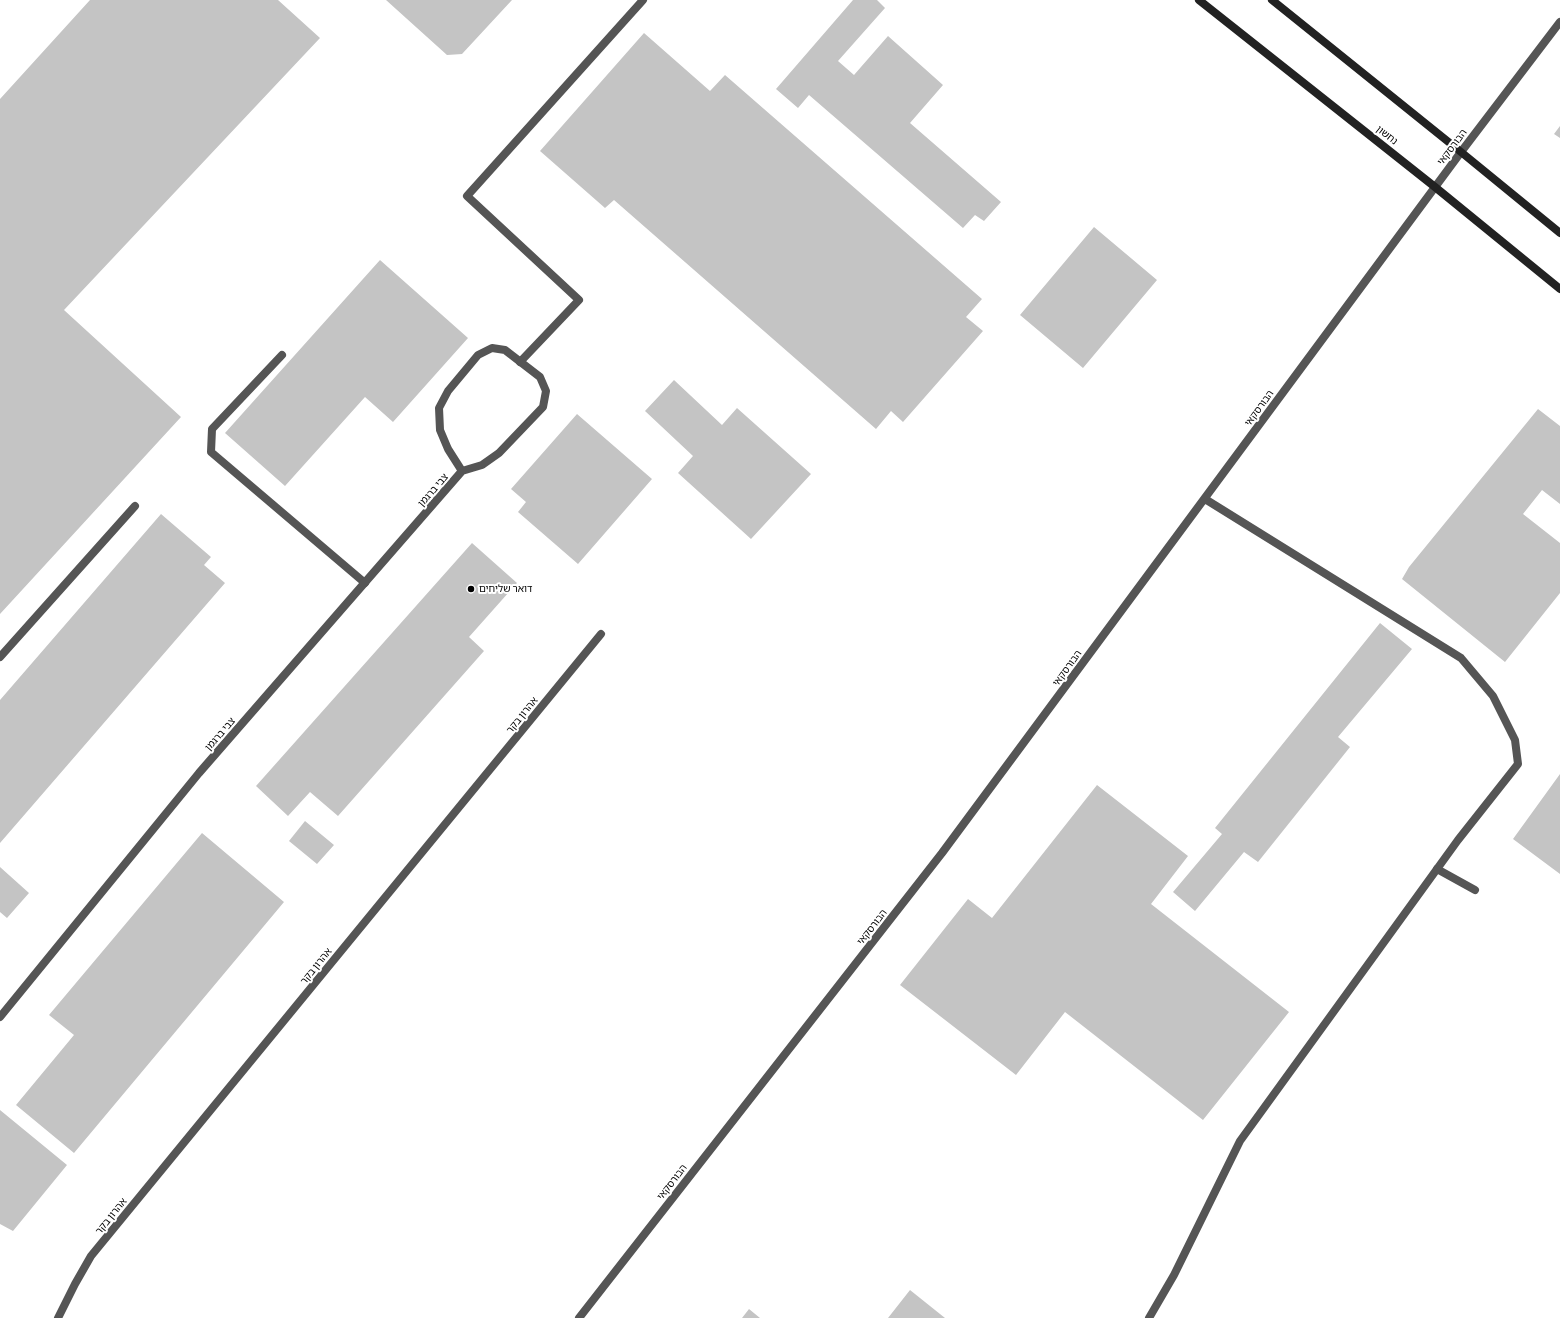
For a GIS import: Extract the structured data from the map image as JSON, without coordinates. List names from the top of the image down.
{
  "streets": {
    "street": [
      "נחשון",
      "הבורסקאי",
      "צבי ברגמן",
      "אהרון בקר"
    ]
  },
  "crossings": [
    ["נחשון", "הבורסקאי"]
  ],
  "places": ["דואר שליחים"]
}
